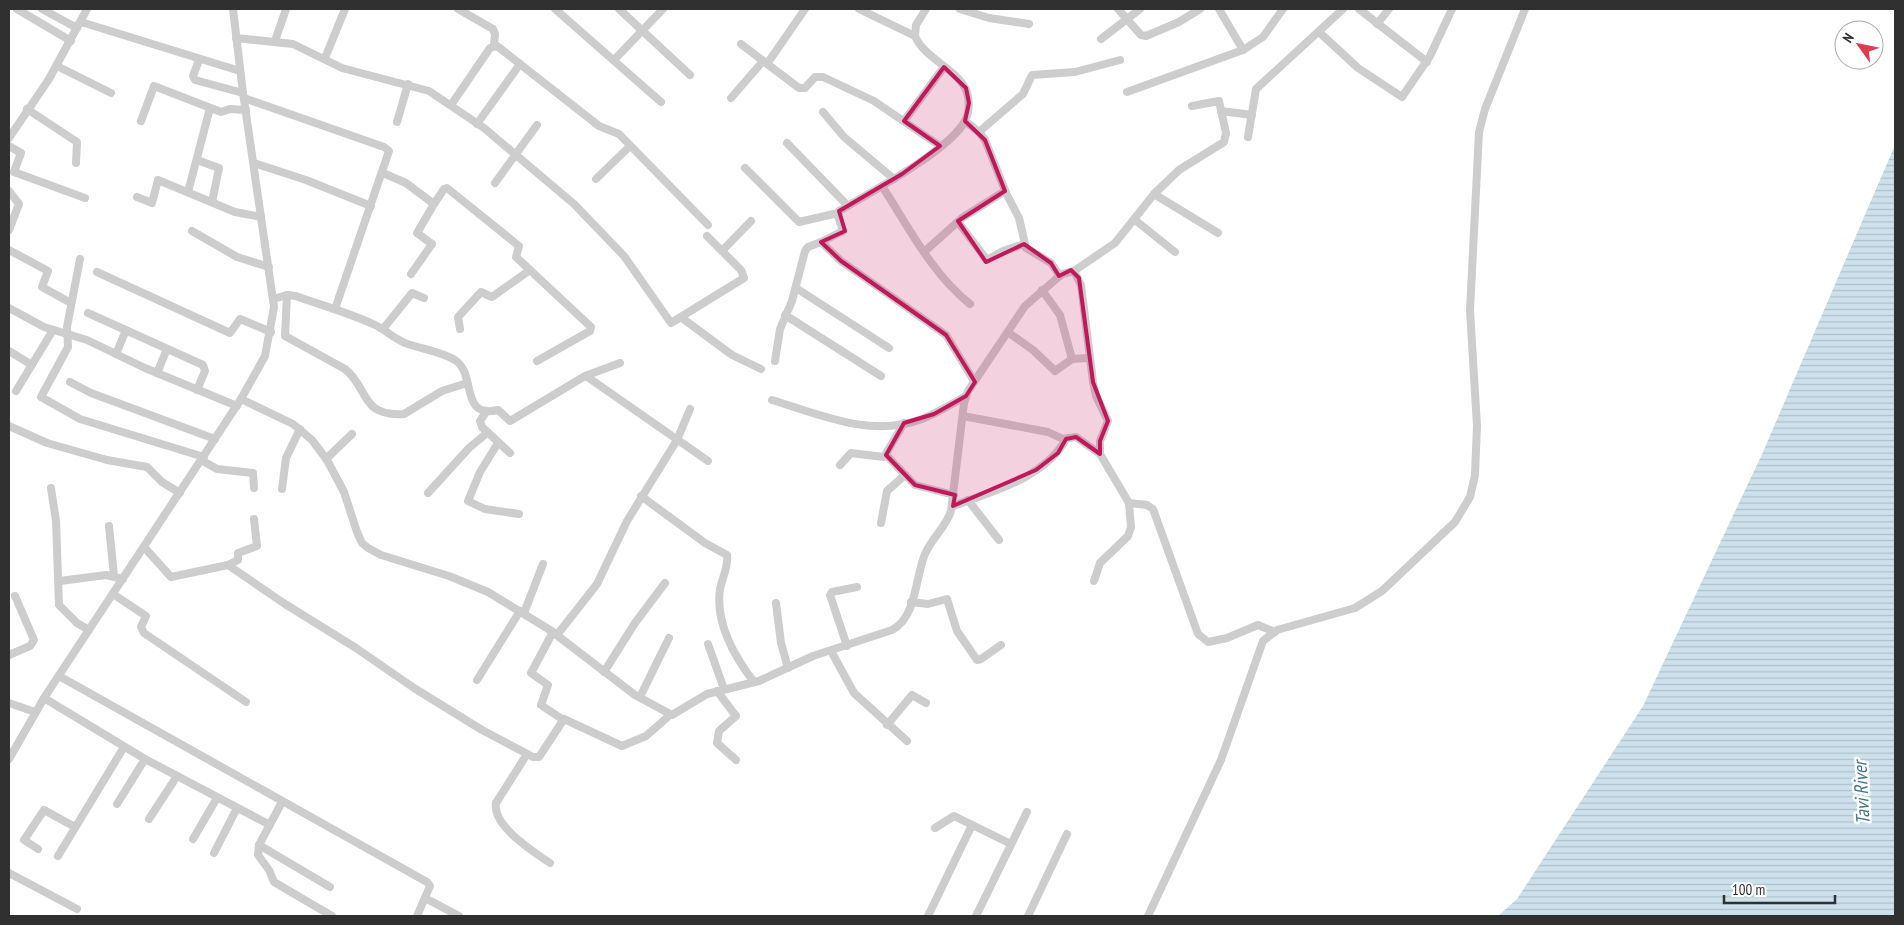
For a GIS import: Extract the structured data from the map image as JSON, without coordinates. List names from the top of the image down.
{
  "water": ["Tavi River"],
  "scale_bar": "100 m",
  "north": "top left"
}
